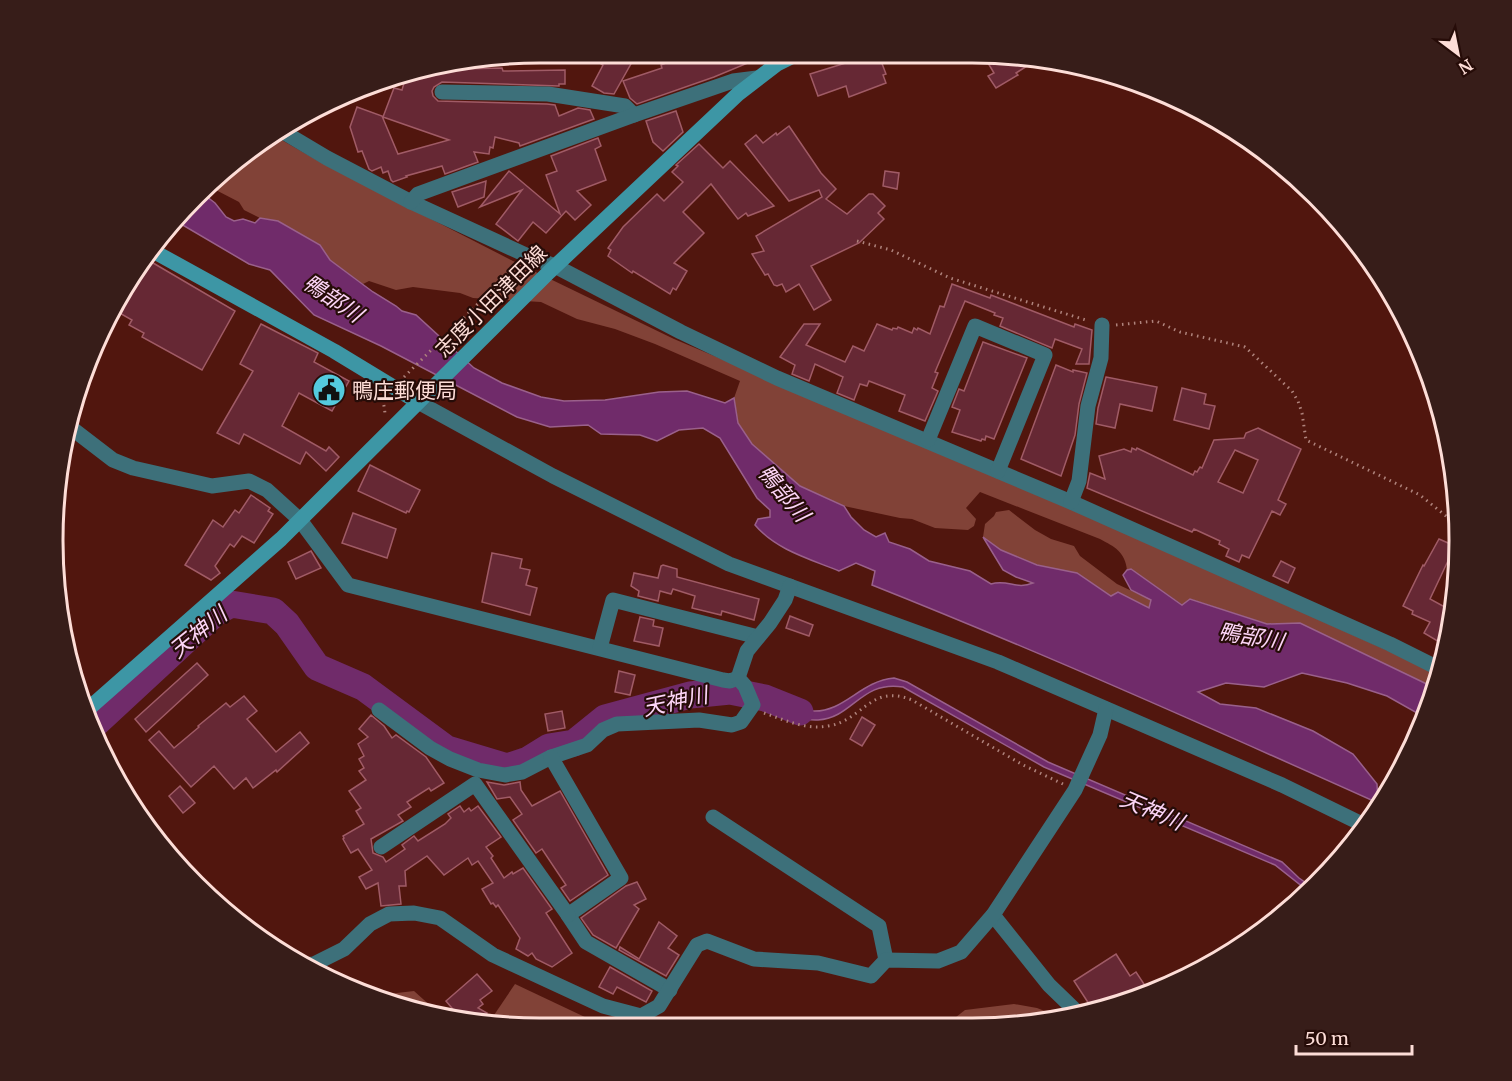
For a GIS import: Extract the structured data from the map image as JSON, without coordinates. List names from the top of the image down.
{
  "streets": {
    "main road": ["志度小田津田線"]
  },
  "water": ["鴨部川", "天神川"],
  "places": {
    "public building": ["鴨庄郵便局"]
  },
  "scale_bar": "50 m",
  "north": "bottom right"
}
